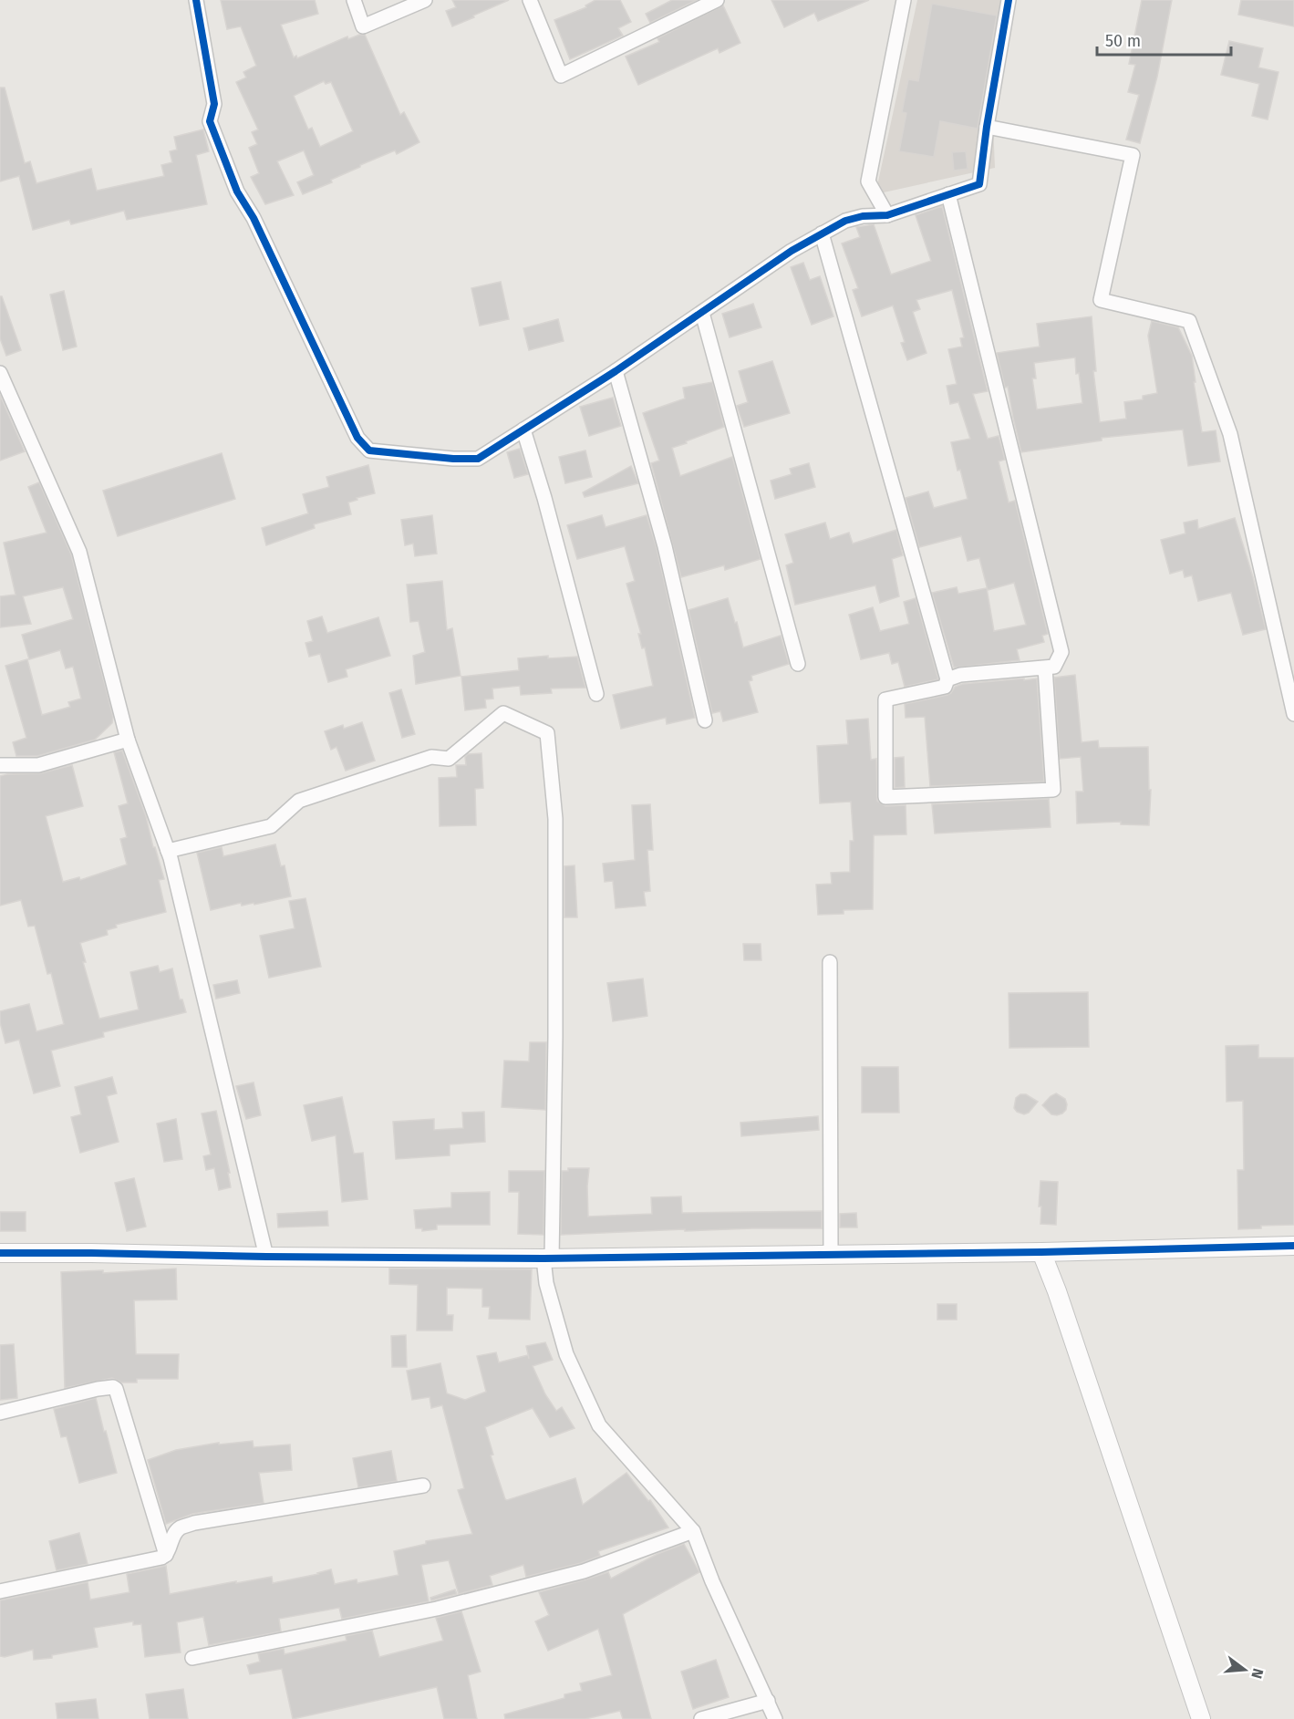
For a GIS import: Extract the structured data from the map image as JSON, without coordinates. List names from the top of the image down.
{
  "scale_bar": "50 m",
  "north": "right"
}
